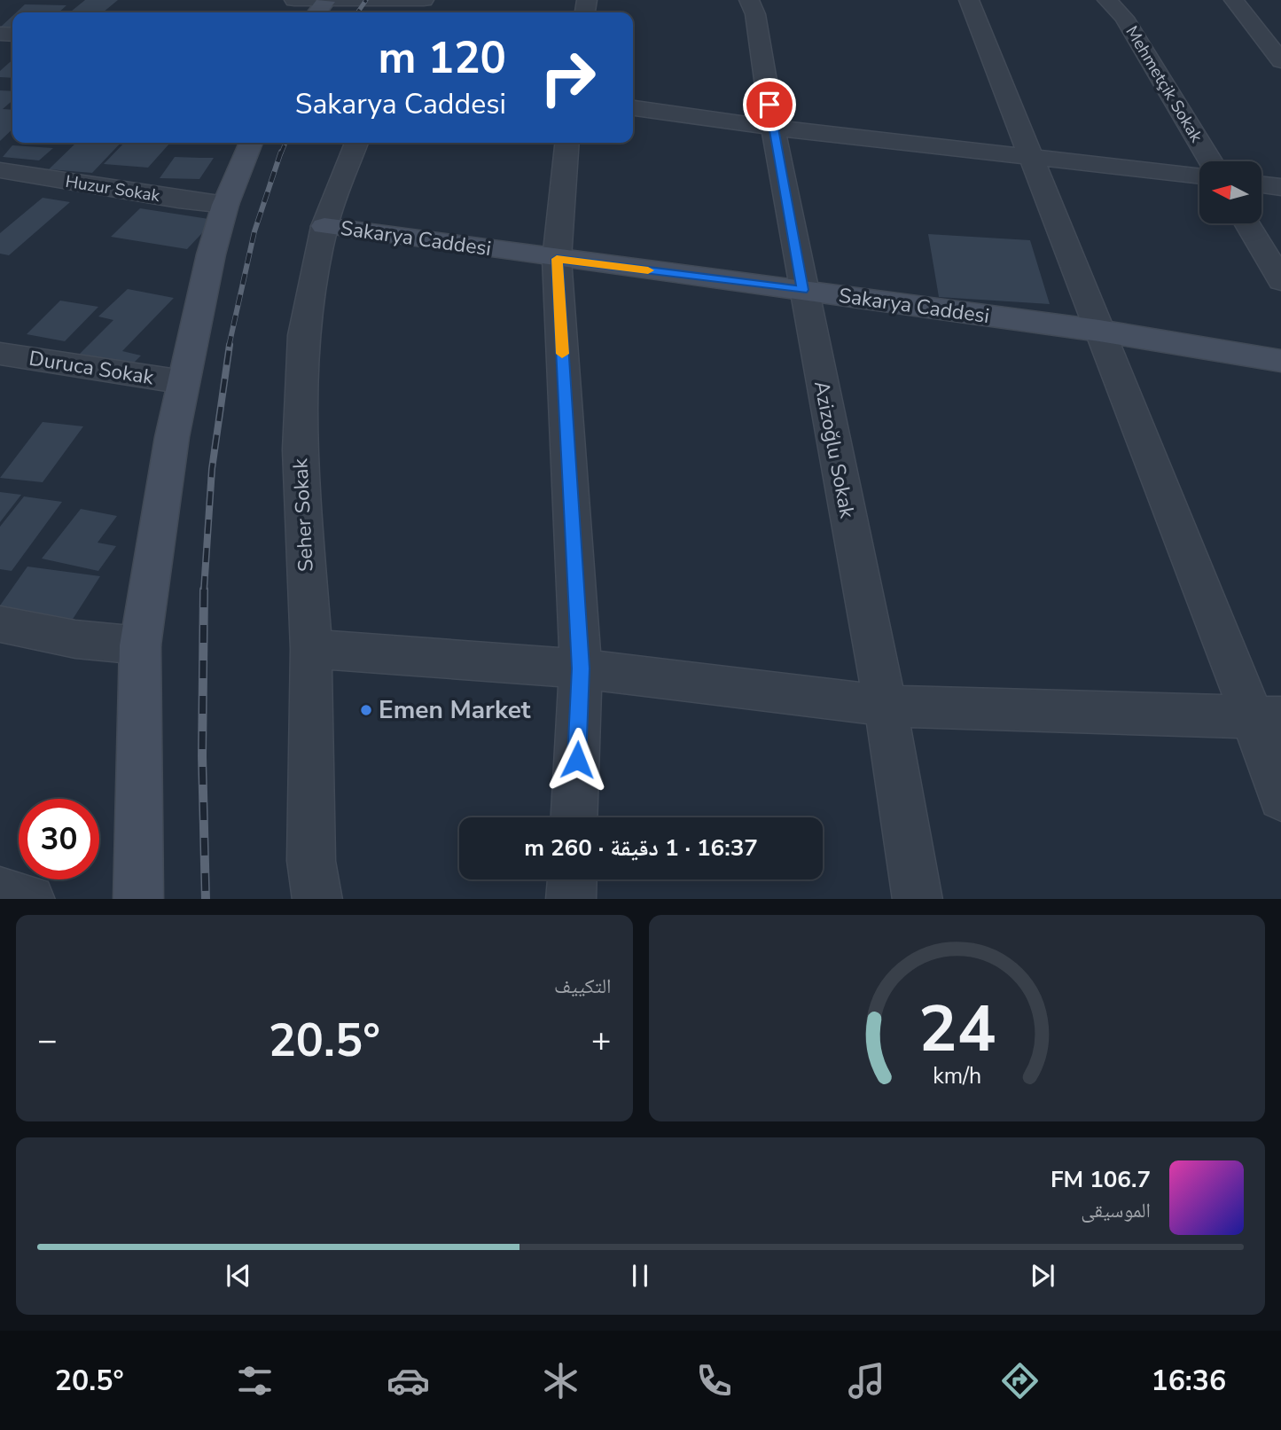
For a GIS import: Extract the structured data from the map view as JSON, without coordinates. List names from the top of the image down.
{
  "streets": {
    "street": [
      "Mehmetçik Sokak",
      "Huzur Sokak",
      "Sakarya Caddesi",
      "Duruca Sokak",
      "Azizoğlu Sokak",
      "Seher Sokak"
    ]
  },
  "crossings": [
    ["Sakarya Caddesi", "Azizoğlu Sokak"],
    ["Sakarya Caddesi", "Seher Sokak"]
  ],
  "places": ["Emen Market"],
  "north": "left",
  "page": {
    "turn": ["120 m", "Sakarya Caddesi"],
    "limit": "30",
    "trip": "16:37 · 1 دقيقة · 260 m",
    "tile": "التكييف",
    "heat": ["−", "20.5°", "+"],
    "song": ["106.7 FM", "الموسيقى"],
    "tabs": ["16:36", "20.5°"],
    "gauge": ["24", "km/h"]
  }
}
